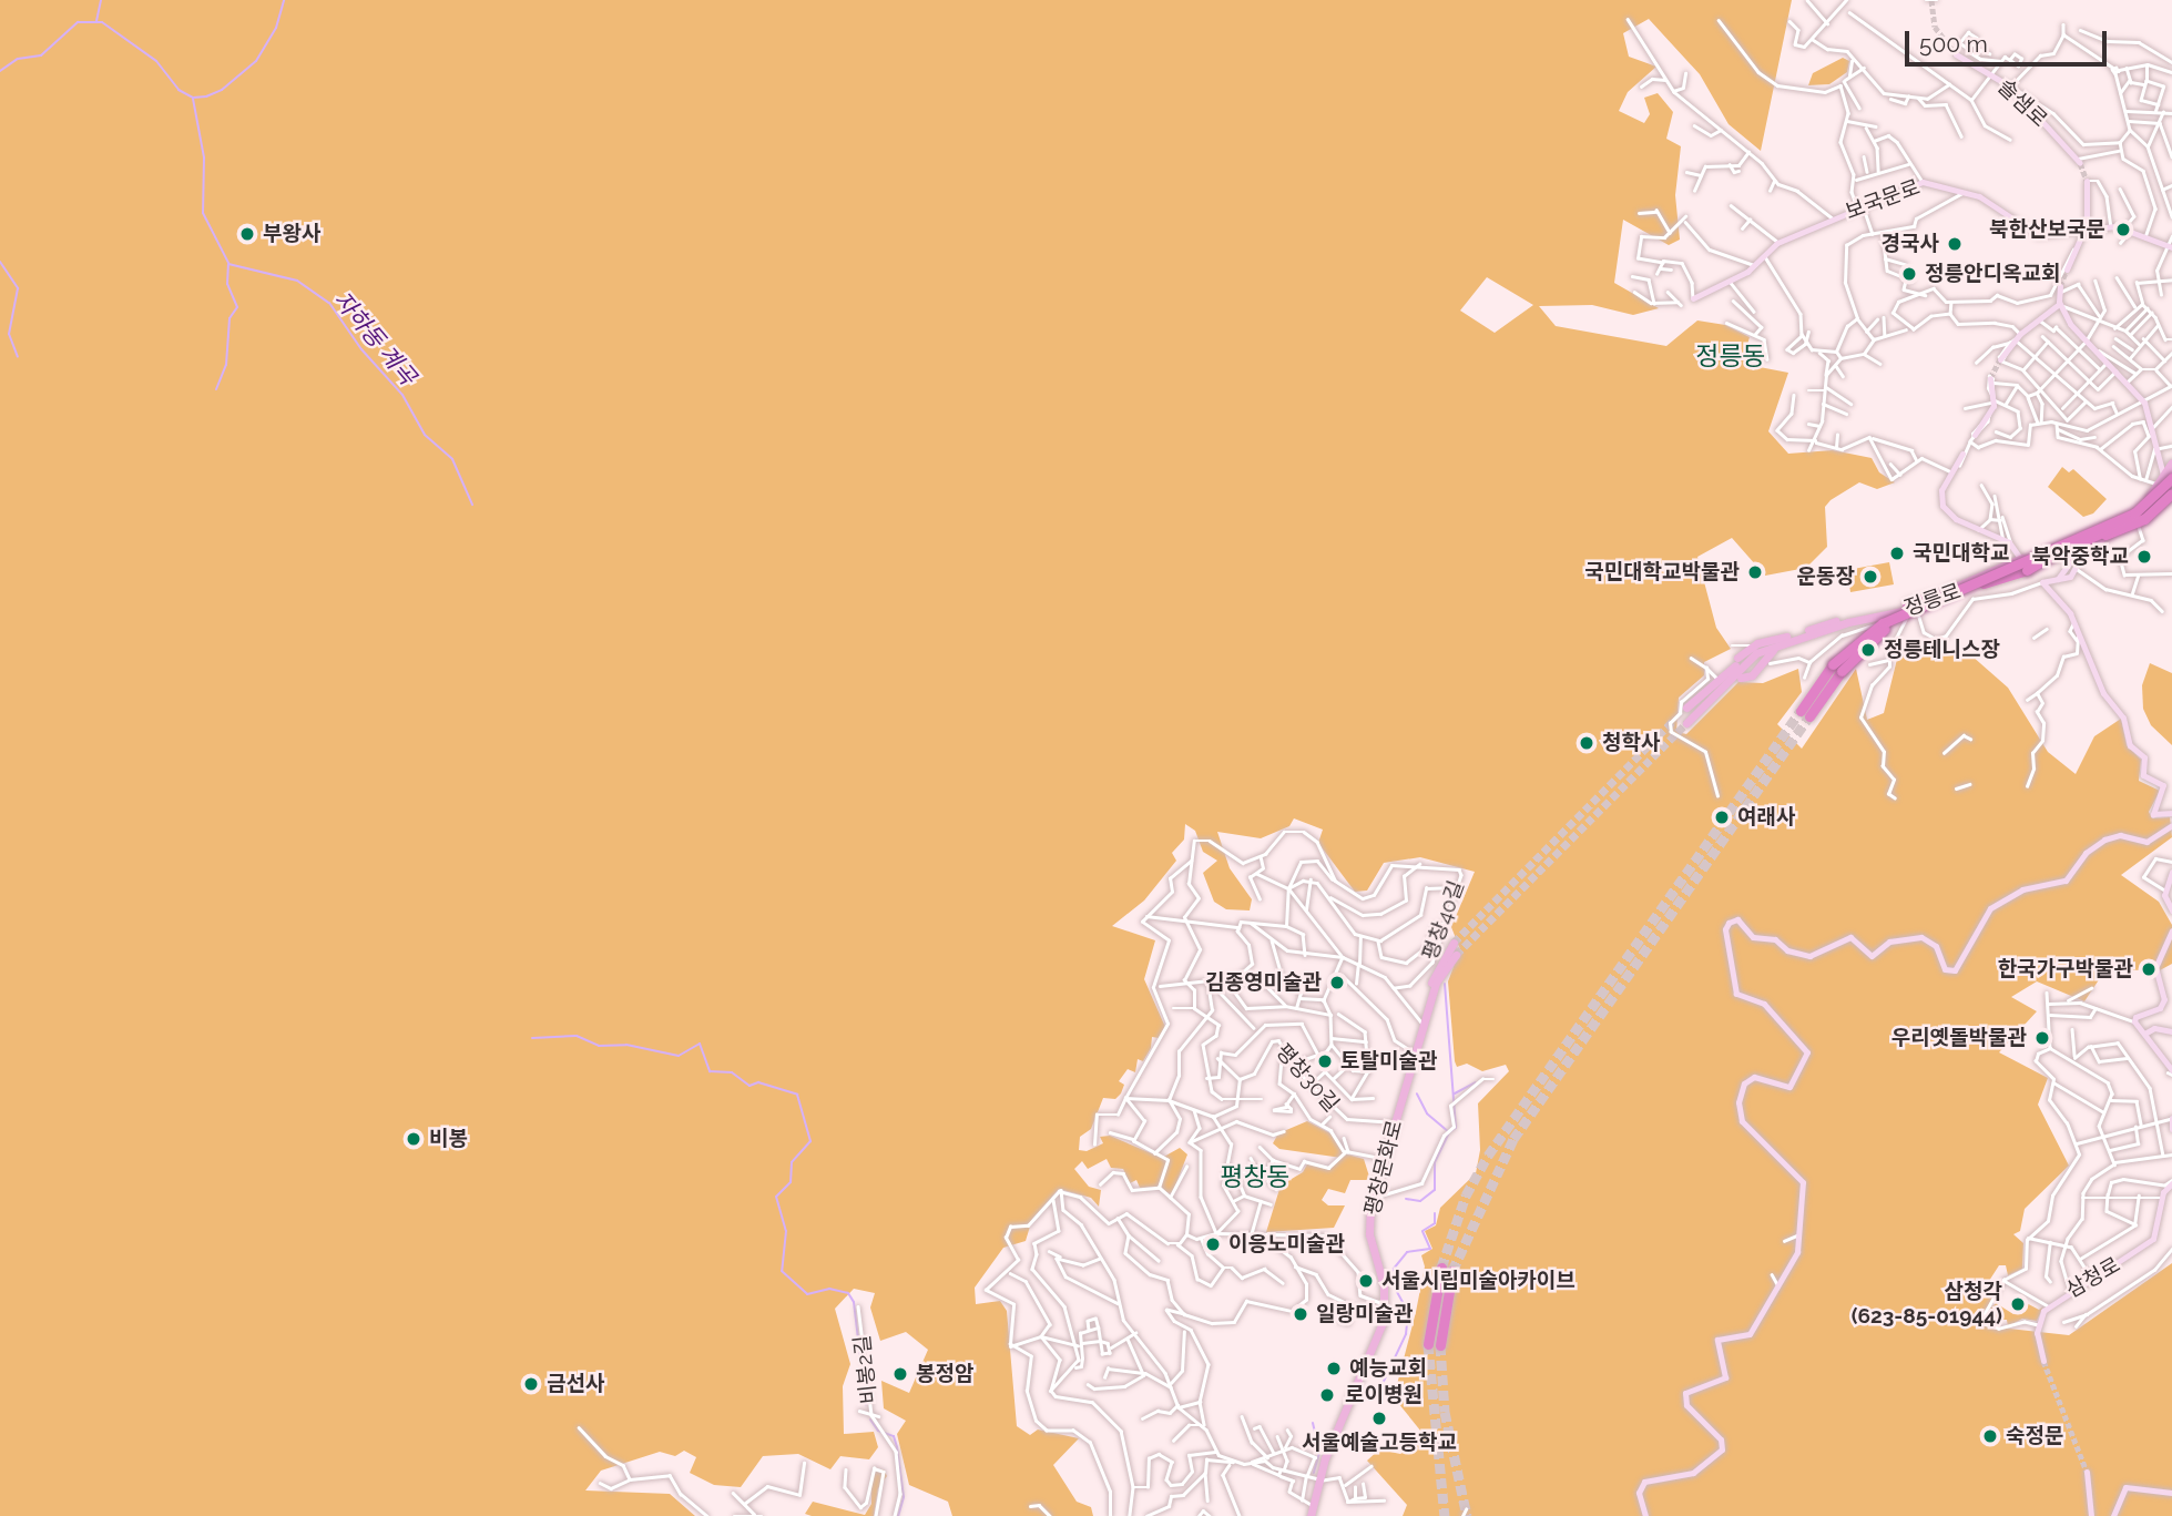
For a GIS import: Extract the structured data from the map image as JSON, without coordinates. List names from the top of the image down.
{
  "streets": {
    "main road": ["정릉로", "평창문화로"],
    "street": [
      "솔샘로",
      "보국문로",
      "평창40길",
      "평창30길",
      "삼청로",
      "비봉2길"
    ]
  },
  "crossings": [
    ["평창30길", "평창문화로"]
  ],
  "districts": ["정릉동", "평창동"],
  "water": ["자하동 계곡"],
  "places": [
    "북한산보국문",
    "부왕사",
    "경국사",
    "정릉안디옥교회",
    "국민대학교",
    "북악중학교",
    "국민대학교박물관",
    "운동장",
    "정릉테니스장",
    "청학사",
    "여래사",
    "한국가구박물관",
    "김종영미술관",
    "우리옛돌박물관",
    "토탈미술관",
    "비봉",
    "이응노미술관",
    "서울시립미술아카이브",
    "삼청각 (623-85-01944)",
    "일랑미술관",
    "예능교회",
    "봉정암",
    "금선사",
    "로이병원",
    "서울예술고등학교",
    "숙정문"
  ],
  "scale_bar": "500 m"
}
